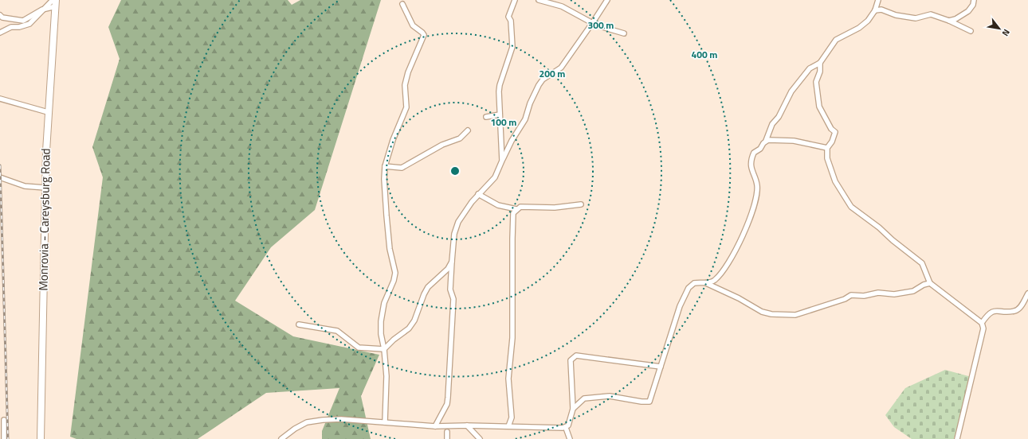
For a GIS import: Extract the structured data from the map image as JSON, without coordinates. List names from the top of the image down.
{
  "streets": {
    "main road": ["Monrovia - Careysburg Road"]
  },
  "north": "bottom right",
  "rings": [
    "300 m",
    "400 m",
    "200 m",
    "100 m"
  ]
}
